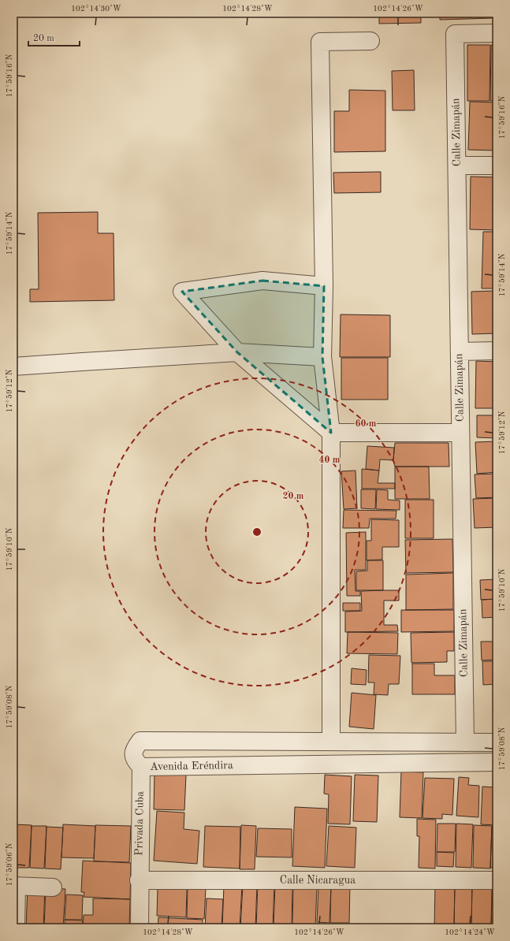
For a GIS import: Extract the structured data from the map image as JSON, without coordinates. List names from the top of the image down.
{
  "streets": {
    "street": [
      "Calle Zimapán",
      "Avenida Eréndira",
      "Privada Cuba",
      "Calle Nicaragua"
    ]
  },
  "crossings": [
    ["Calle Zimapán", "Avenida Eréndira"],
    ["Avenida Eréndira", "Privada Cuba"],
    ["Privada Cuba", "Calle Nicaragua"]
  ],
  "scale_bar": "20 m",
  "coordinates": [
    "102°14'30\"W",
    "102°14'28\"W",
    "102°14'26\"W",
    "17°59'16\"N",
    "17°59'14\"N",
    "17°59'12\"N",
    "17°59'10\"N",
    "17°59'08\"N",
    "17°59'06\"N",
    "102°14'24\"W"
  ],
  "rings": ["60 m", "40 m", "20 m"]
}
